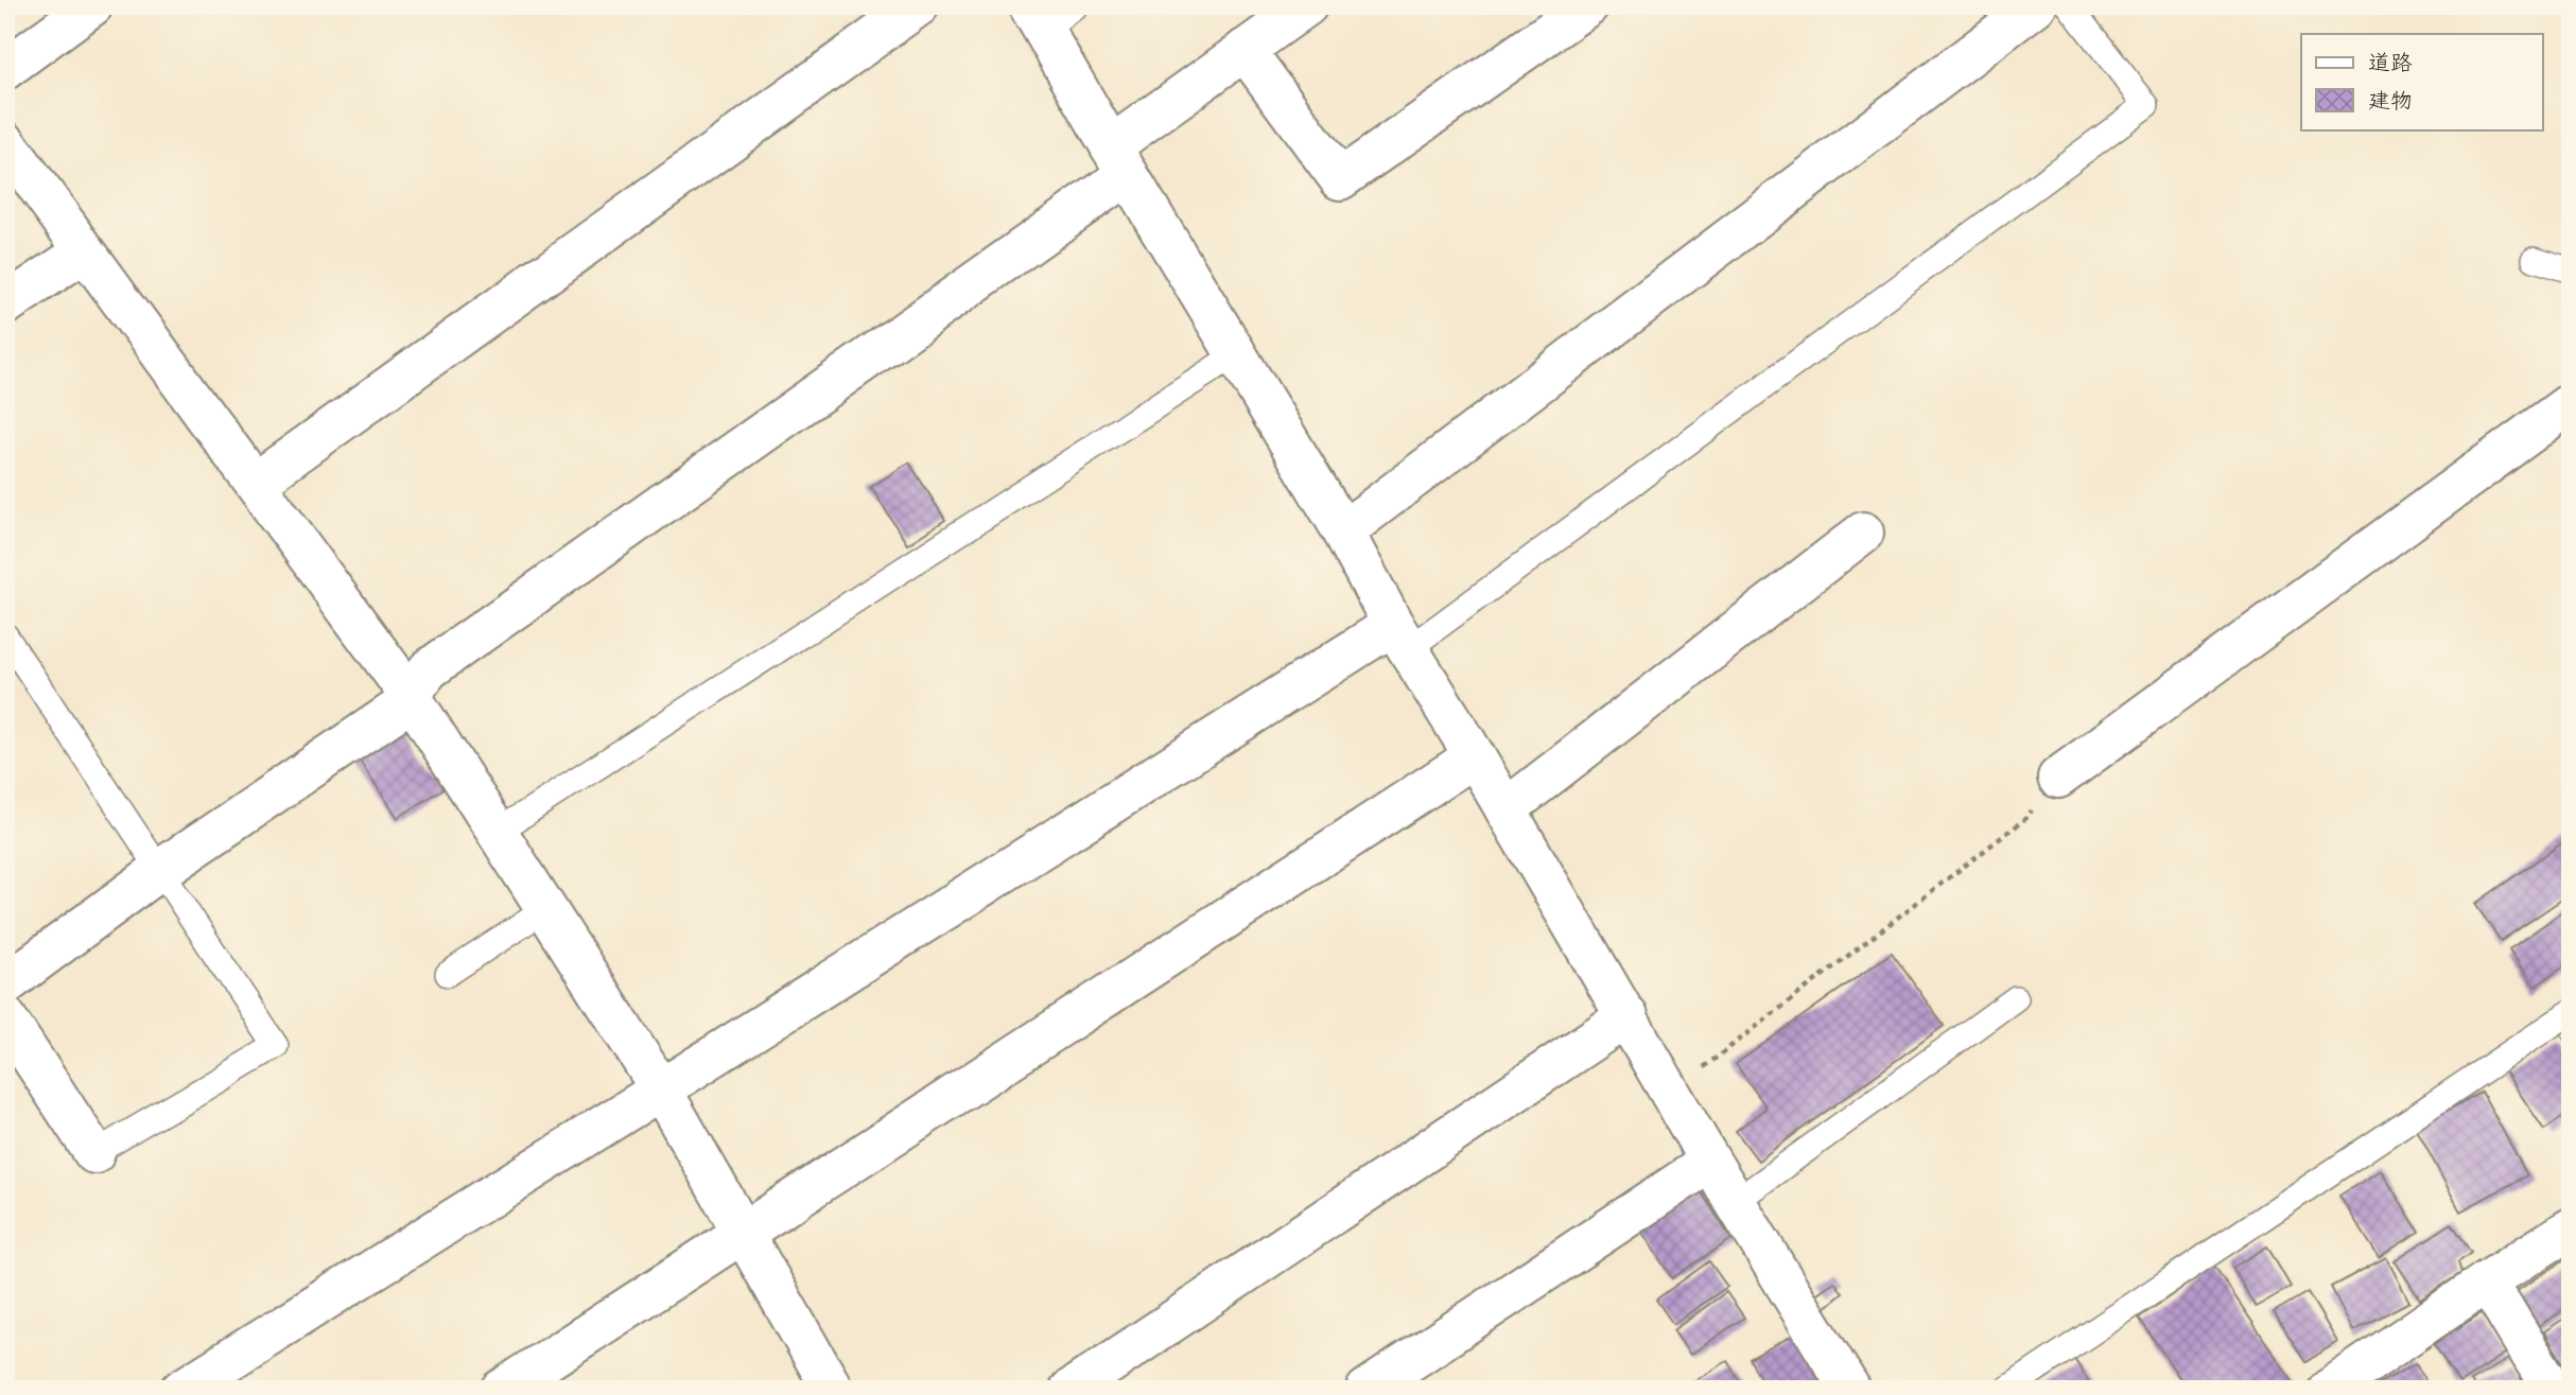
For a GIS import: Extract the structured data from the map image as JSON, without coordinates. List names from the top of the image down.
{
  "legend": ["道路", "建物"]
}
